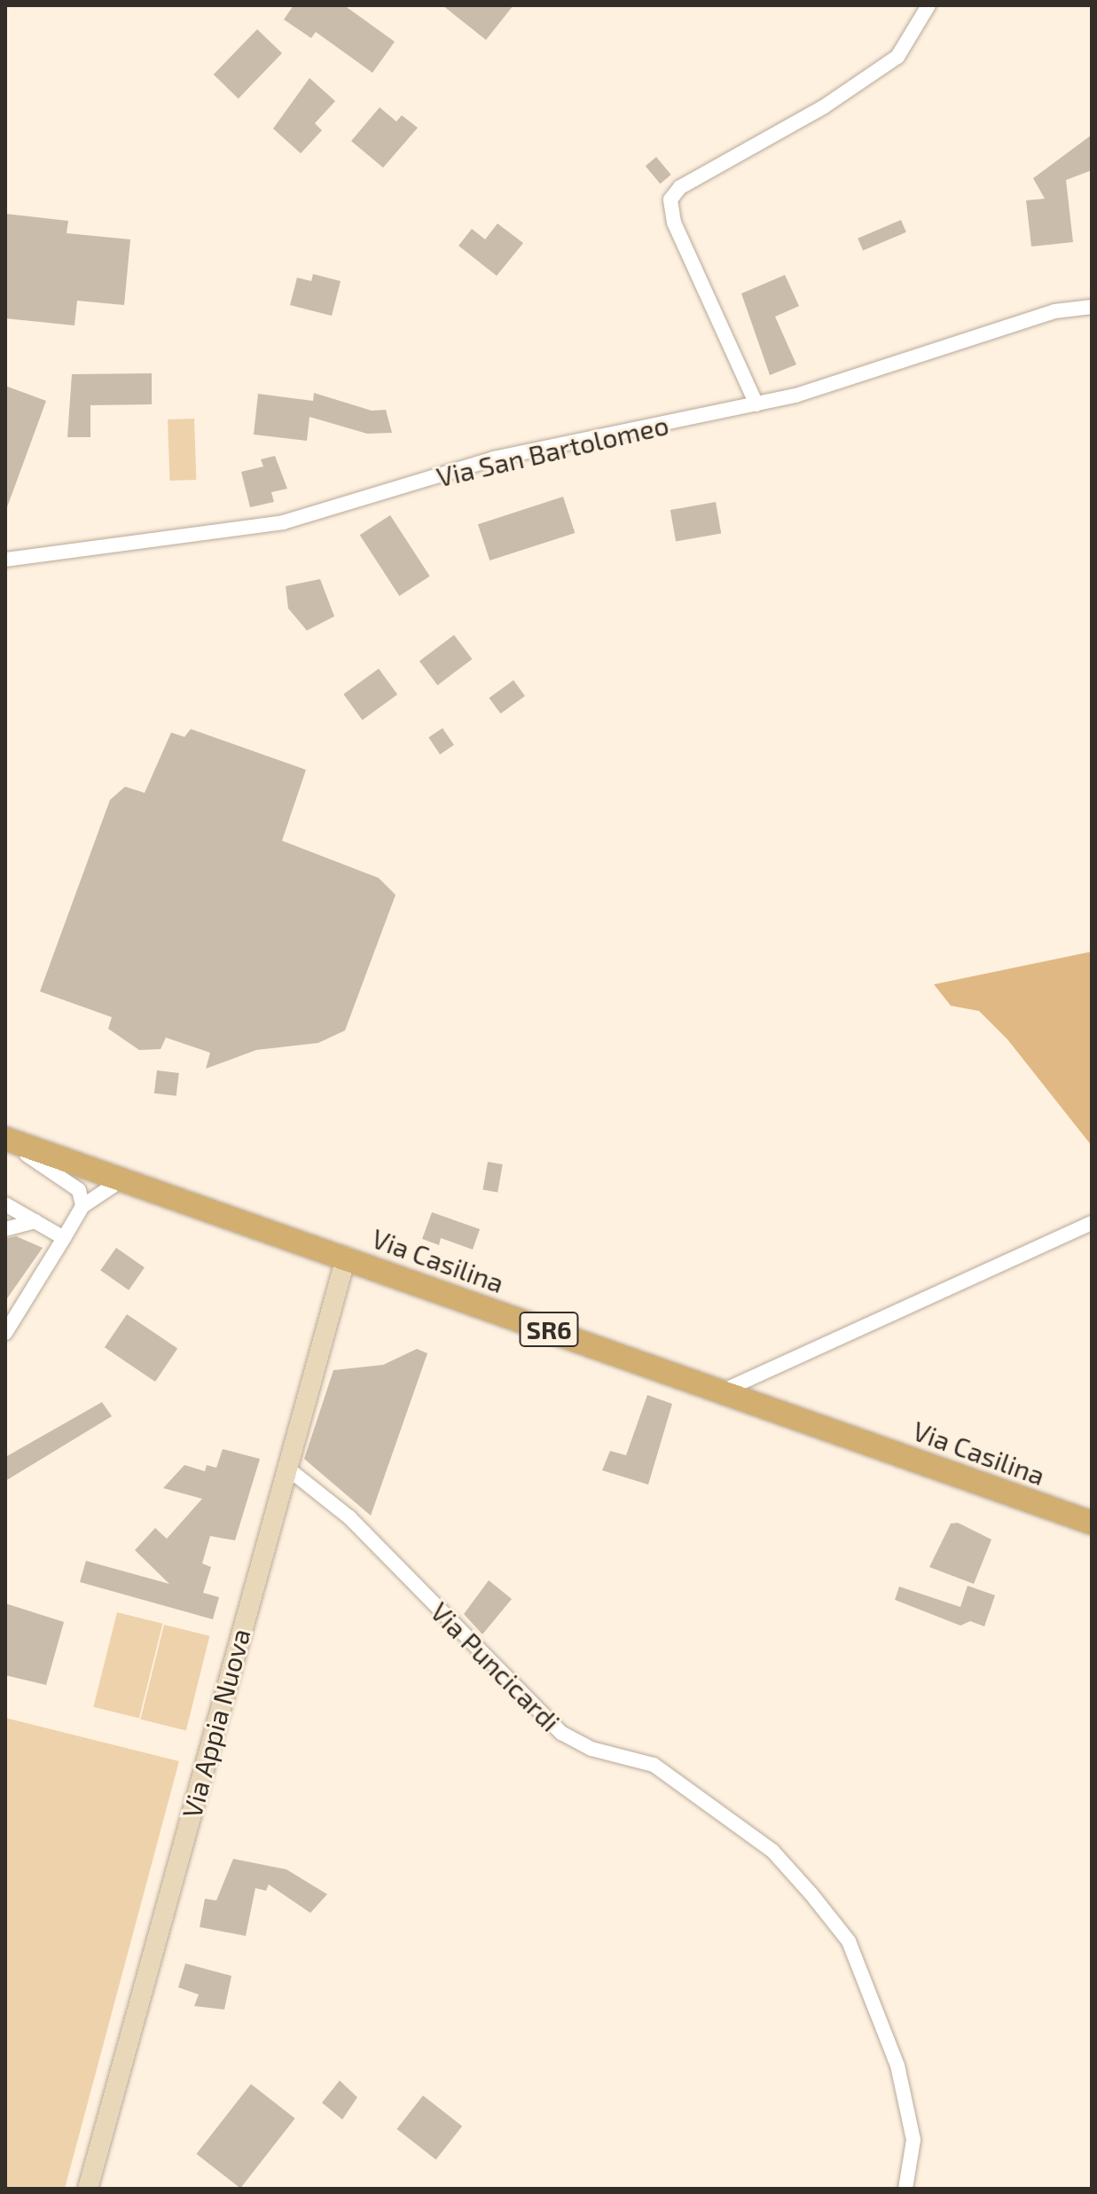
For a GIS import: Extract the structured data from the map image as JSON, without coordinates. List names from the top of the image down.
{
  "streets": {
    "main road": ["Via Casilina", "SR6"],
    "street": ["Via San Bartolomeo", "Via Puncicardi", "Via Appia Nuova"]
  },
  "crossings": [
    ["Via Casilina", "Via Appia Nuova"],
    ["Via Puncicardi", "Via Appia Nuova"]
  ]
}
